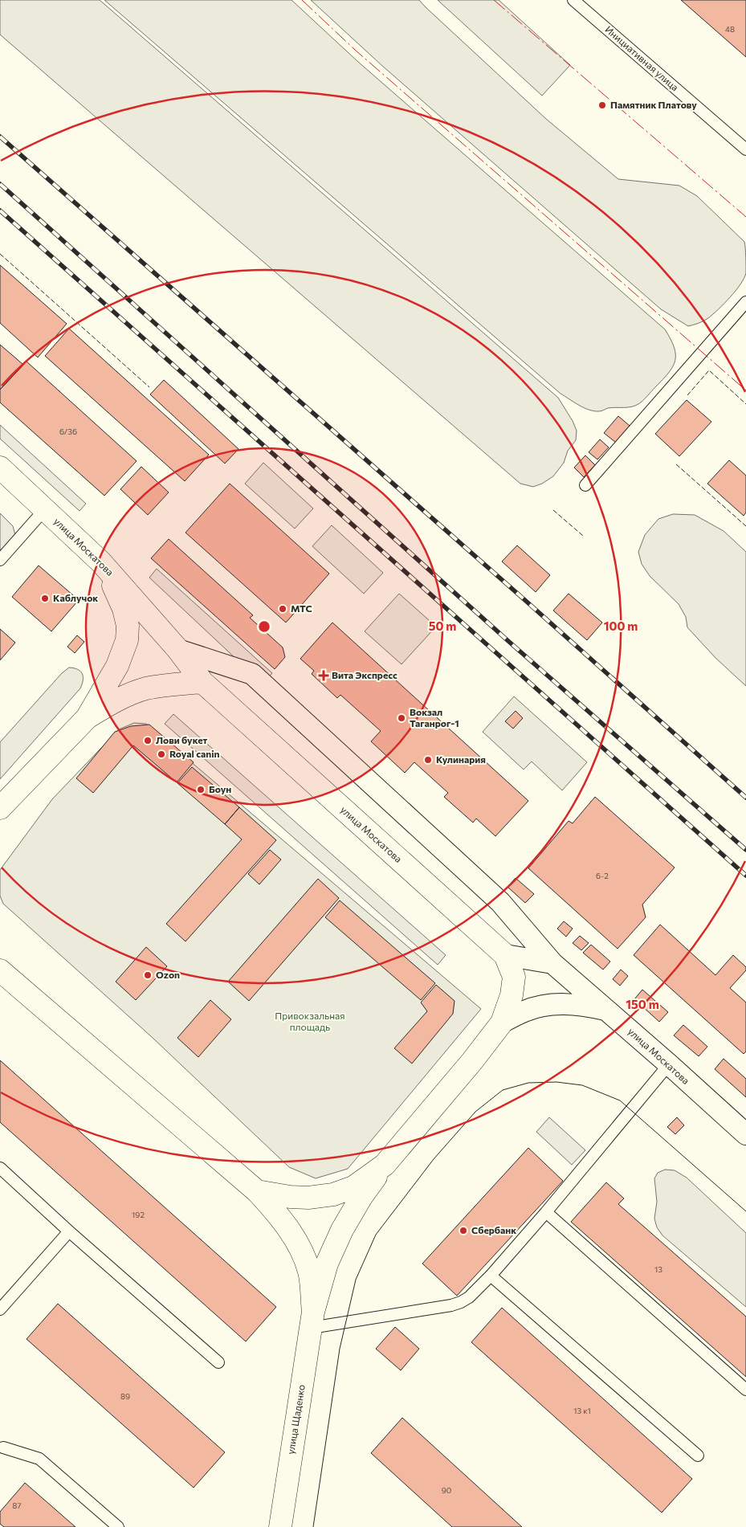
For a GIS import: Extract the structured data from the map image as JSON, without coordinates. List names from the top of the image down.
{
  "streets": {
    "main road": ["улица Москатова", "улица Щаденко"],
    "lane": ["Инициативная улица"]
  },
  "parks": ["Привокзальная площадь"],
  "places": {
    "other": [
      "Памятник Платову",
      "Каблучок",
      "МТС",
      "Вокзал Таганрог-1",
      "Лови букет",
      "Royal canin",
      "Кулинария",
      "Боун",
      "Ozon",
      "Сбербанк"
    ],
    "health": ["Вита Экспресс"]
  },
  "house_numbers": [
    "48",
    "6/36",
    "6-2",
    "192",
    "13",
    "89",
    "13 к1",
    "90",
    "87"
  ],
  "rings": ["50 m", "100 m", "150 m"]
}
